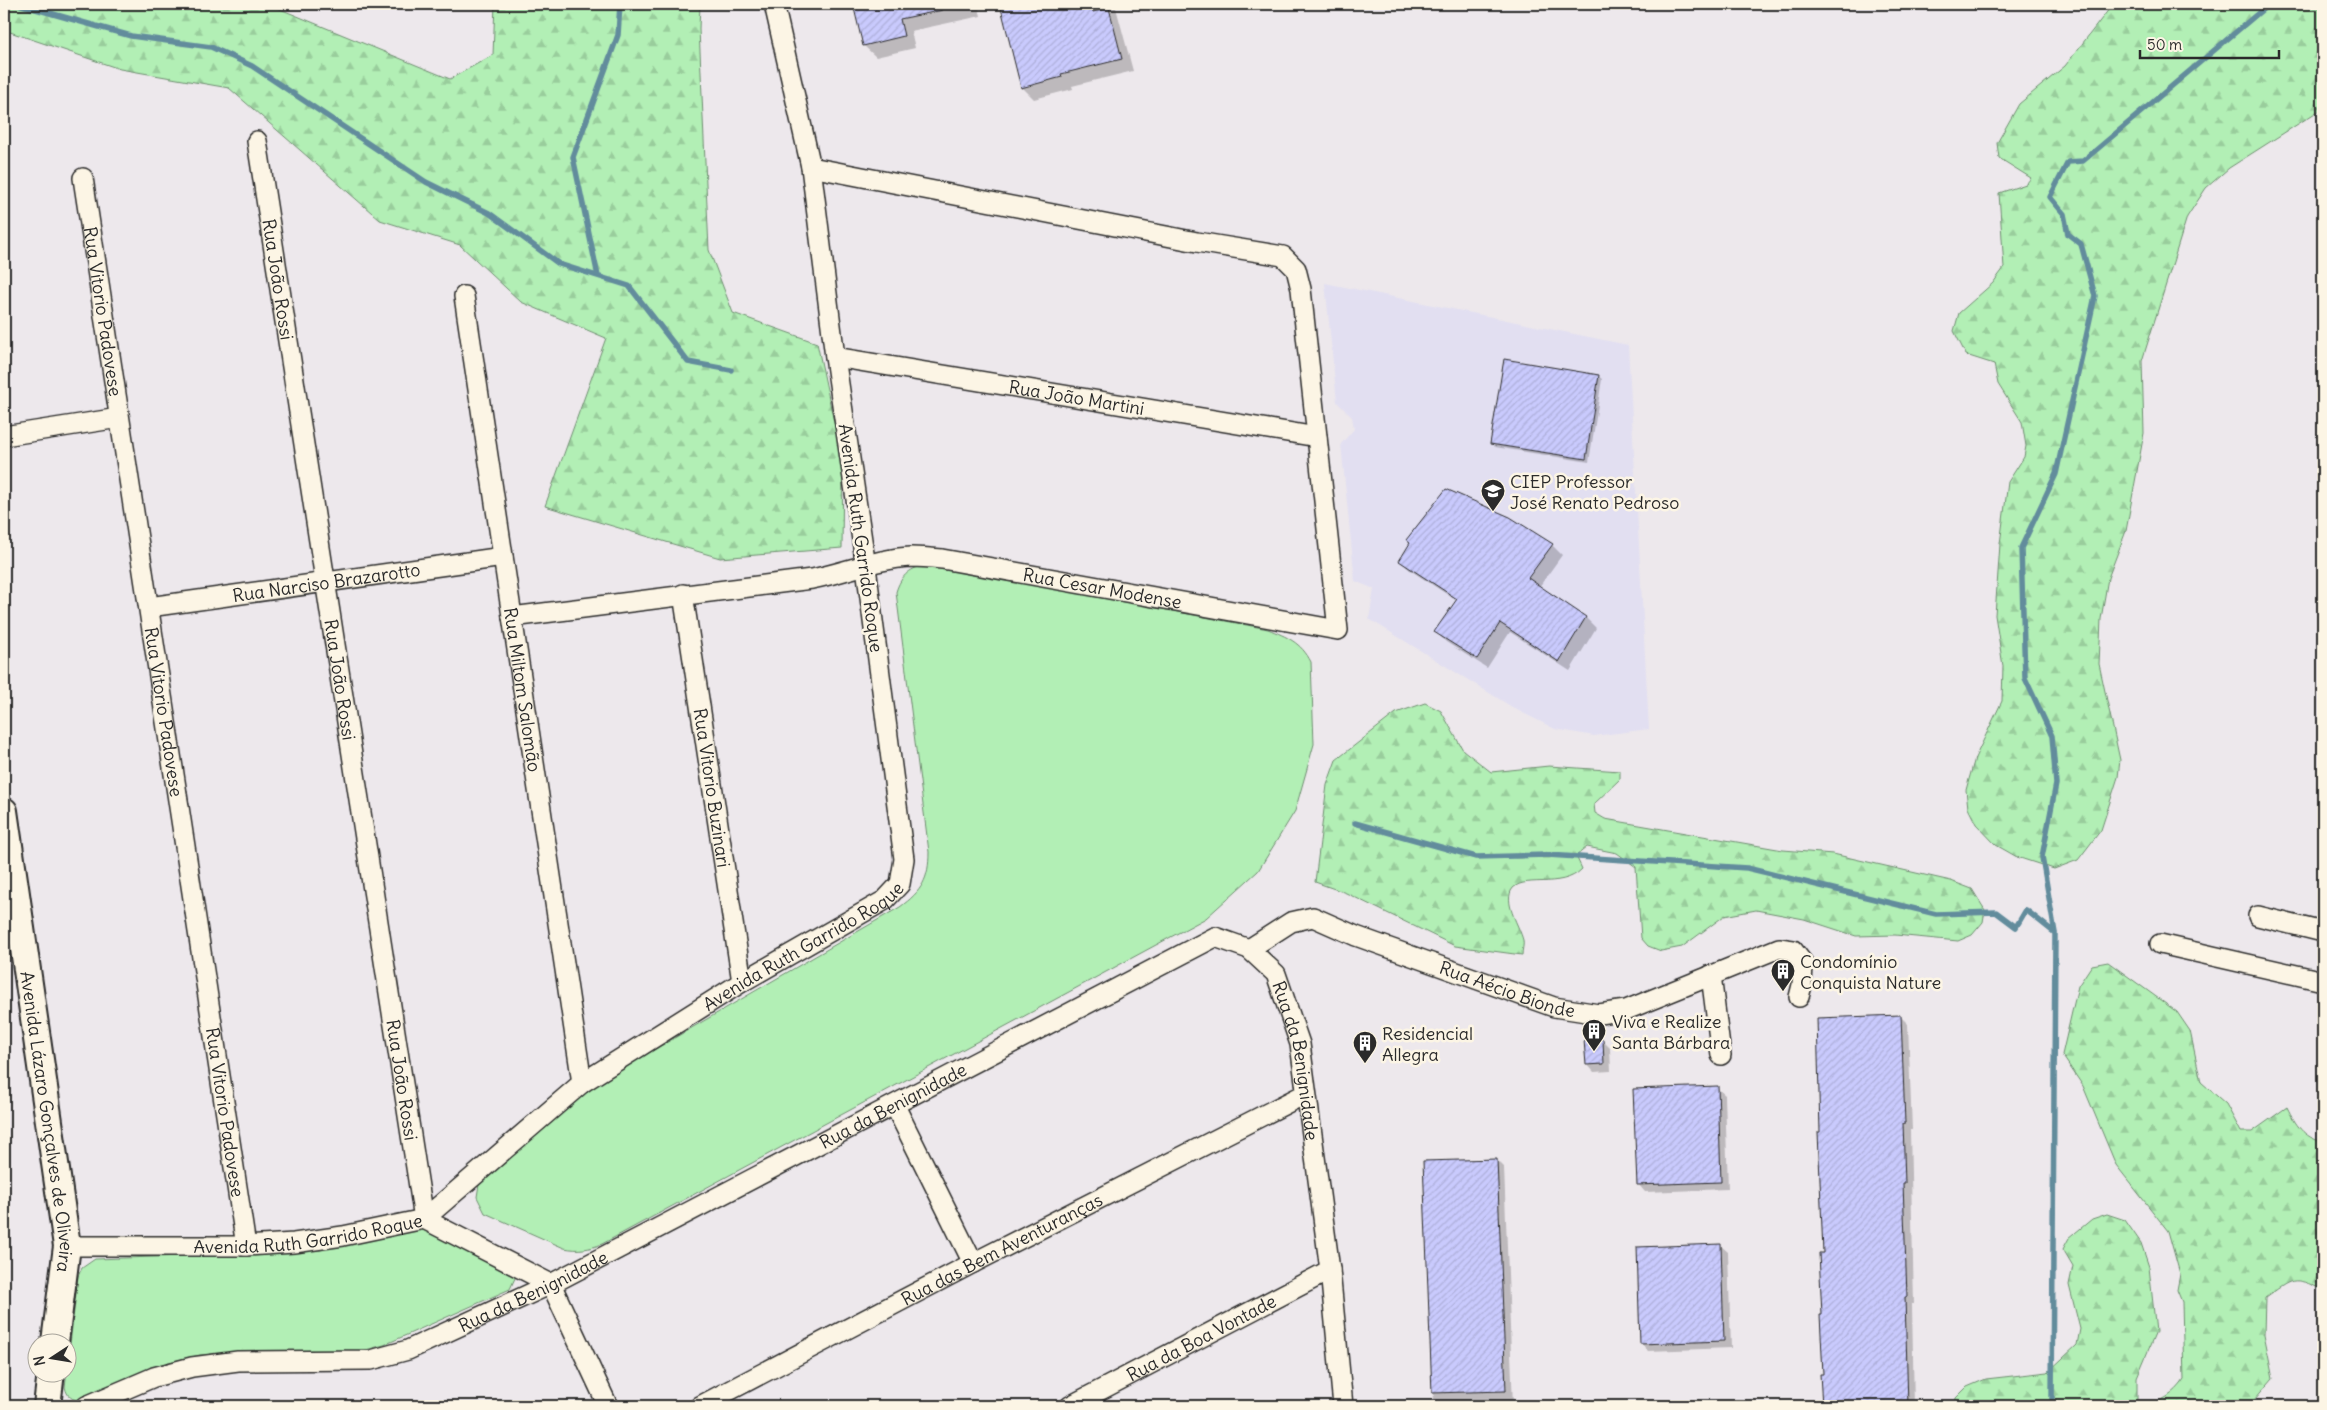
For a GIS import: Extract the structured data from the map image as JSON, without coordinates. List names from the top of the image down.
{
  "streets": {
    "street": [
      "Rua João Rossi",
      "Rua Vitorio Padovese",
      "Rua João Martini",
      "Avenida Ruth Garrido Roque",
      "Rua Narciso Brazarotto",
      "Rua Cesar Modense",
      "Rua Miltom Salomão",
      "Rua Vitorio Buzinari",
      "Rua Aécio Bionde",
      "Rua da Benignidade",
      "Avenida Lázaro Gonçalves de Oliveira",
      "Rua das Bem Aventuranças",
      "Rua da Boa Vontade"
    ]
  },
  "crossings": [
    ["Rua João Rossi", "Avenida Ruth Garrido Roque"],
    ["Rua João Rossi", "Rua Narciso Brazarotto"],
    ["Rua Vitorio Padovese", "Avenida Ruth Garrido Roque"],
    ["Rua Vitorio Padovese", "Rua Narciso Brazarotto"],
    ["Rua João Martini", "Avenida Ruth Garrido Roque"],
    ["Rua João Martini", "Rua Cesar Modense"],
    ["Avenida Ruth Garrido Roque", "Rua Cesar Modense"],
    ["Avenida Ruth Garrido Roque", "Rua Miltom Salomão"],
    ["Avenida Ruth Garrido Roque", "Rua Vitorio Buzinari"],
    ["Avenida Ruth Garrido Roque", "Avenida Lázaro Gonçalves de Oliveira"],
    ["Rua Narciso Brazarotto", "Rua Miltom Salomão"],
    ["Rua Cesar Modense", "Rua Miltom Salomão"],
    ["Rua Cesar Modense", "Rua Vitorio Buzinari"],
    ["Rua Aécio Bionde", "Rua da Benignidade"],
    ["Rua da Benignidade", "Rua das Bem Aventuranças"],
    ["Rua da Benignidade", "Rua da Boa Vontade"]
  ],
  "places": {
    "school or university": ["CIEP Professor José Renato Pedroso"],
    "building": ["Condomínio Conquista Nature", "Viva e Realize Santa Bárbara", "Residencial Allegra"]
  },
  "scale_bar": "50 m",
  "north": "left"
}
